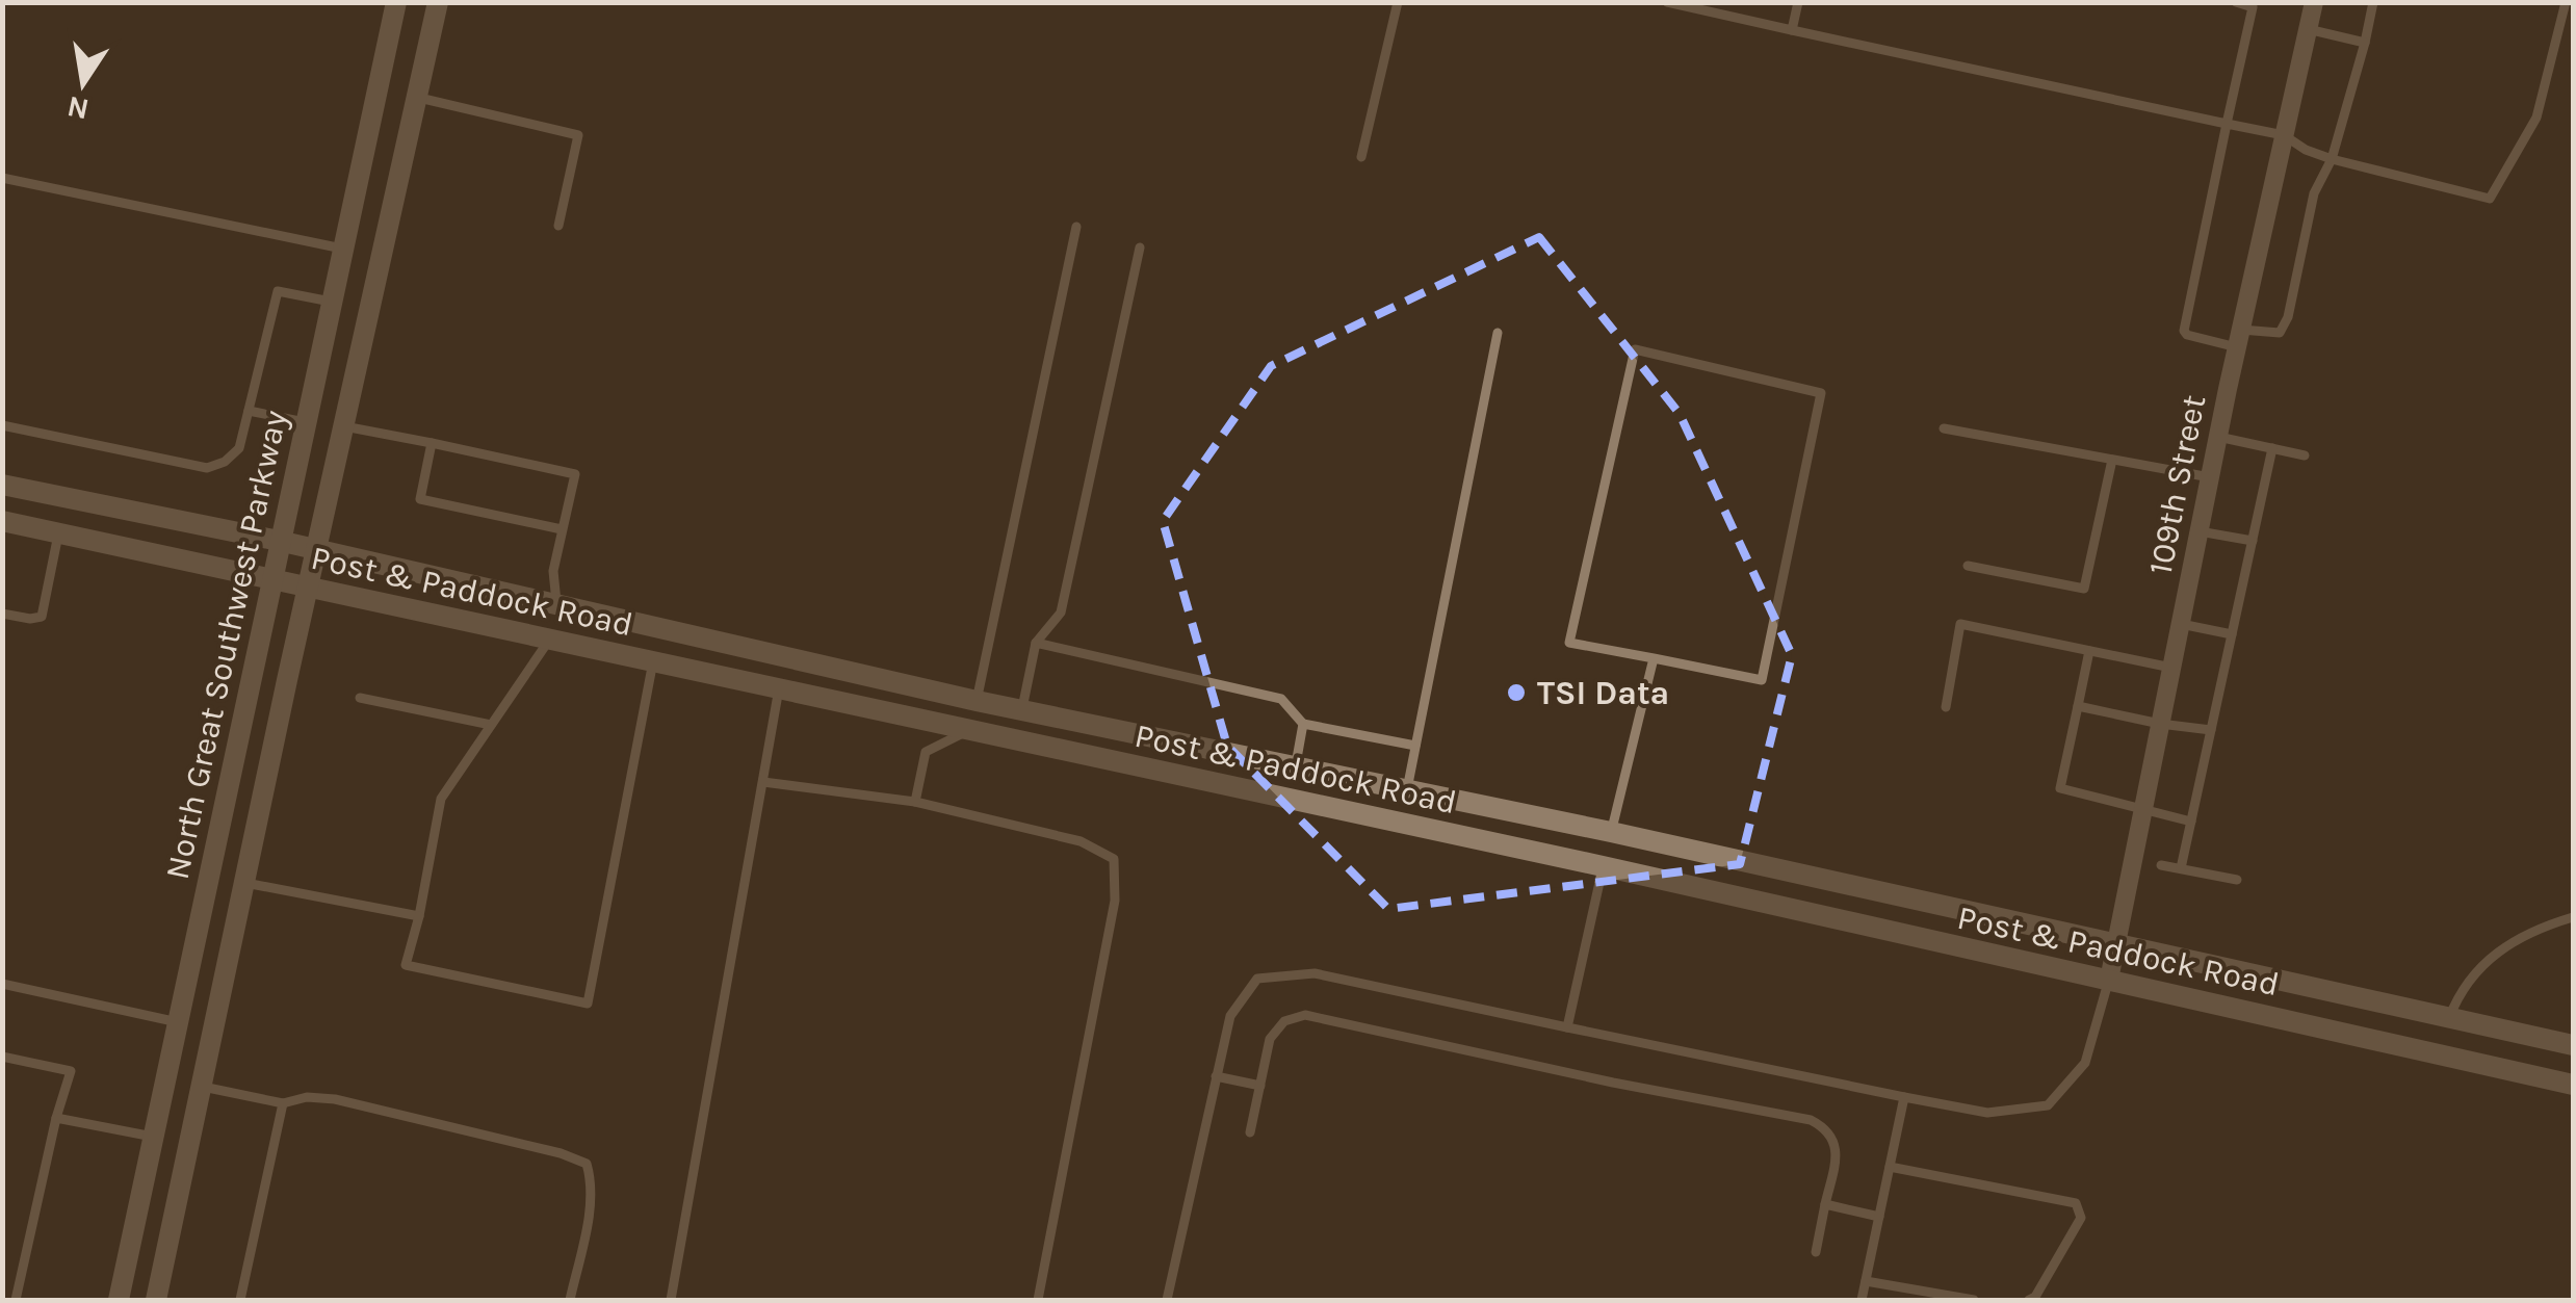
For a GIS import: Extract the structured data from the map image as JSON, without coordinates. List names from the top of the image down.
{
  "streets": {
    "street": ["109th Street", "Post & Paddock Road", "North Great Southwest Parkway"]
  },
  "crossings": [
    ["109th Street", "Post & Paddock Road"],
    ["Post & Paddock Road", "North Great Southwest Parkway"]
  ],
  "places": ["TSI Data"],
  "north": "bottom"
}
